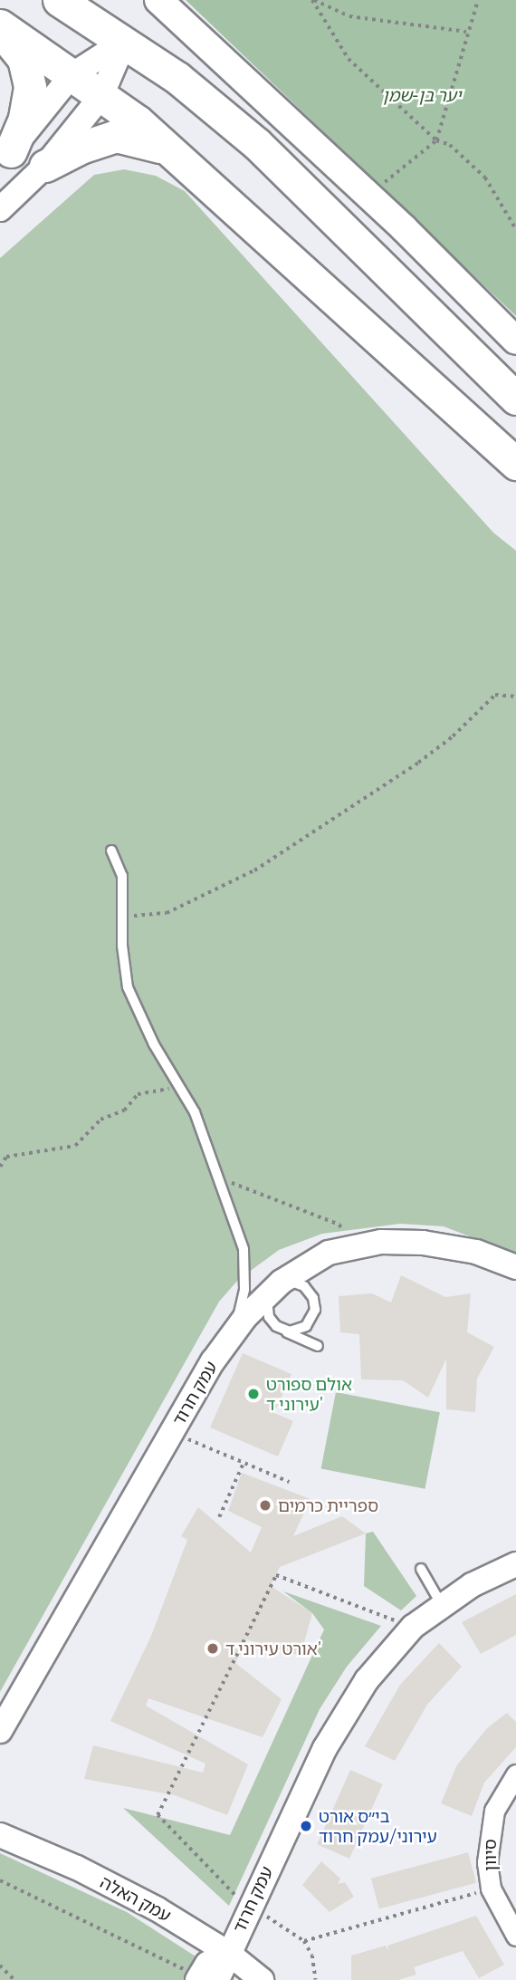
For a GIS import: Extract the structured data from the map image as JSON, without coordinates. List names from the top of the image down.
{
  "streets": {
    "street": ["עמק חרוד", "סיוון", "עמק האלה"]
  },
  "crossings": [
    ["עמק חרוד", "עמק האלה"]
  ],
  "parks": ["יער בן-שמן"],
  "places": [
    "אולם ספורט עירוני ד'",
    "ספריית כרמים",
    "אורט עירוני ד'",
    "בי״ס אורט עירוני/עמק חרוד"
  ]
}
